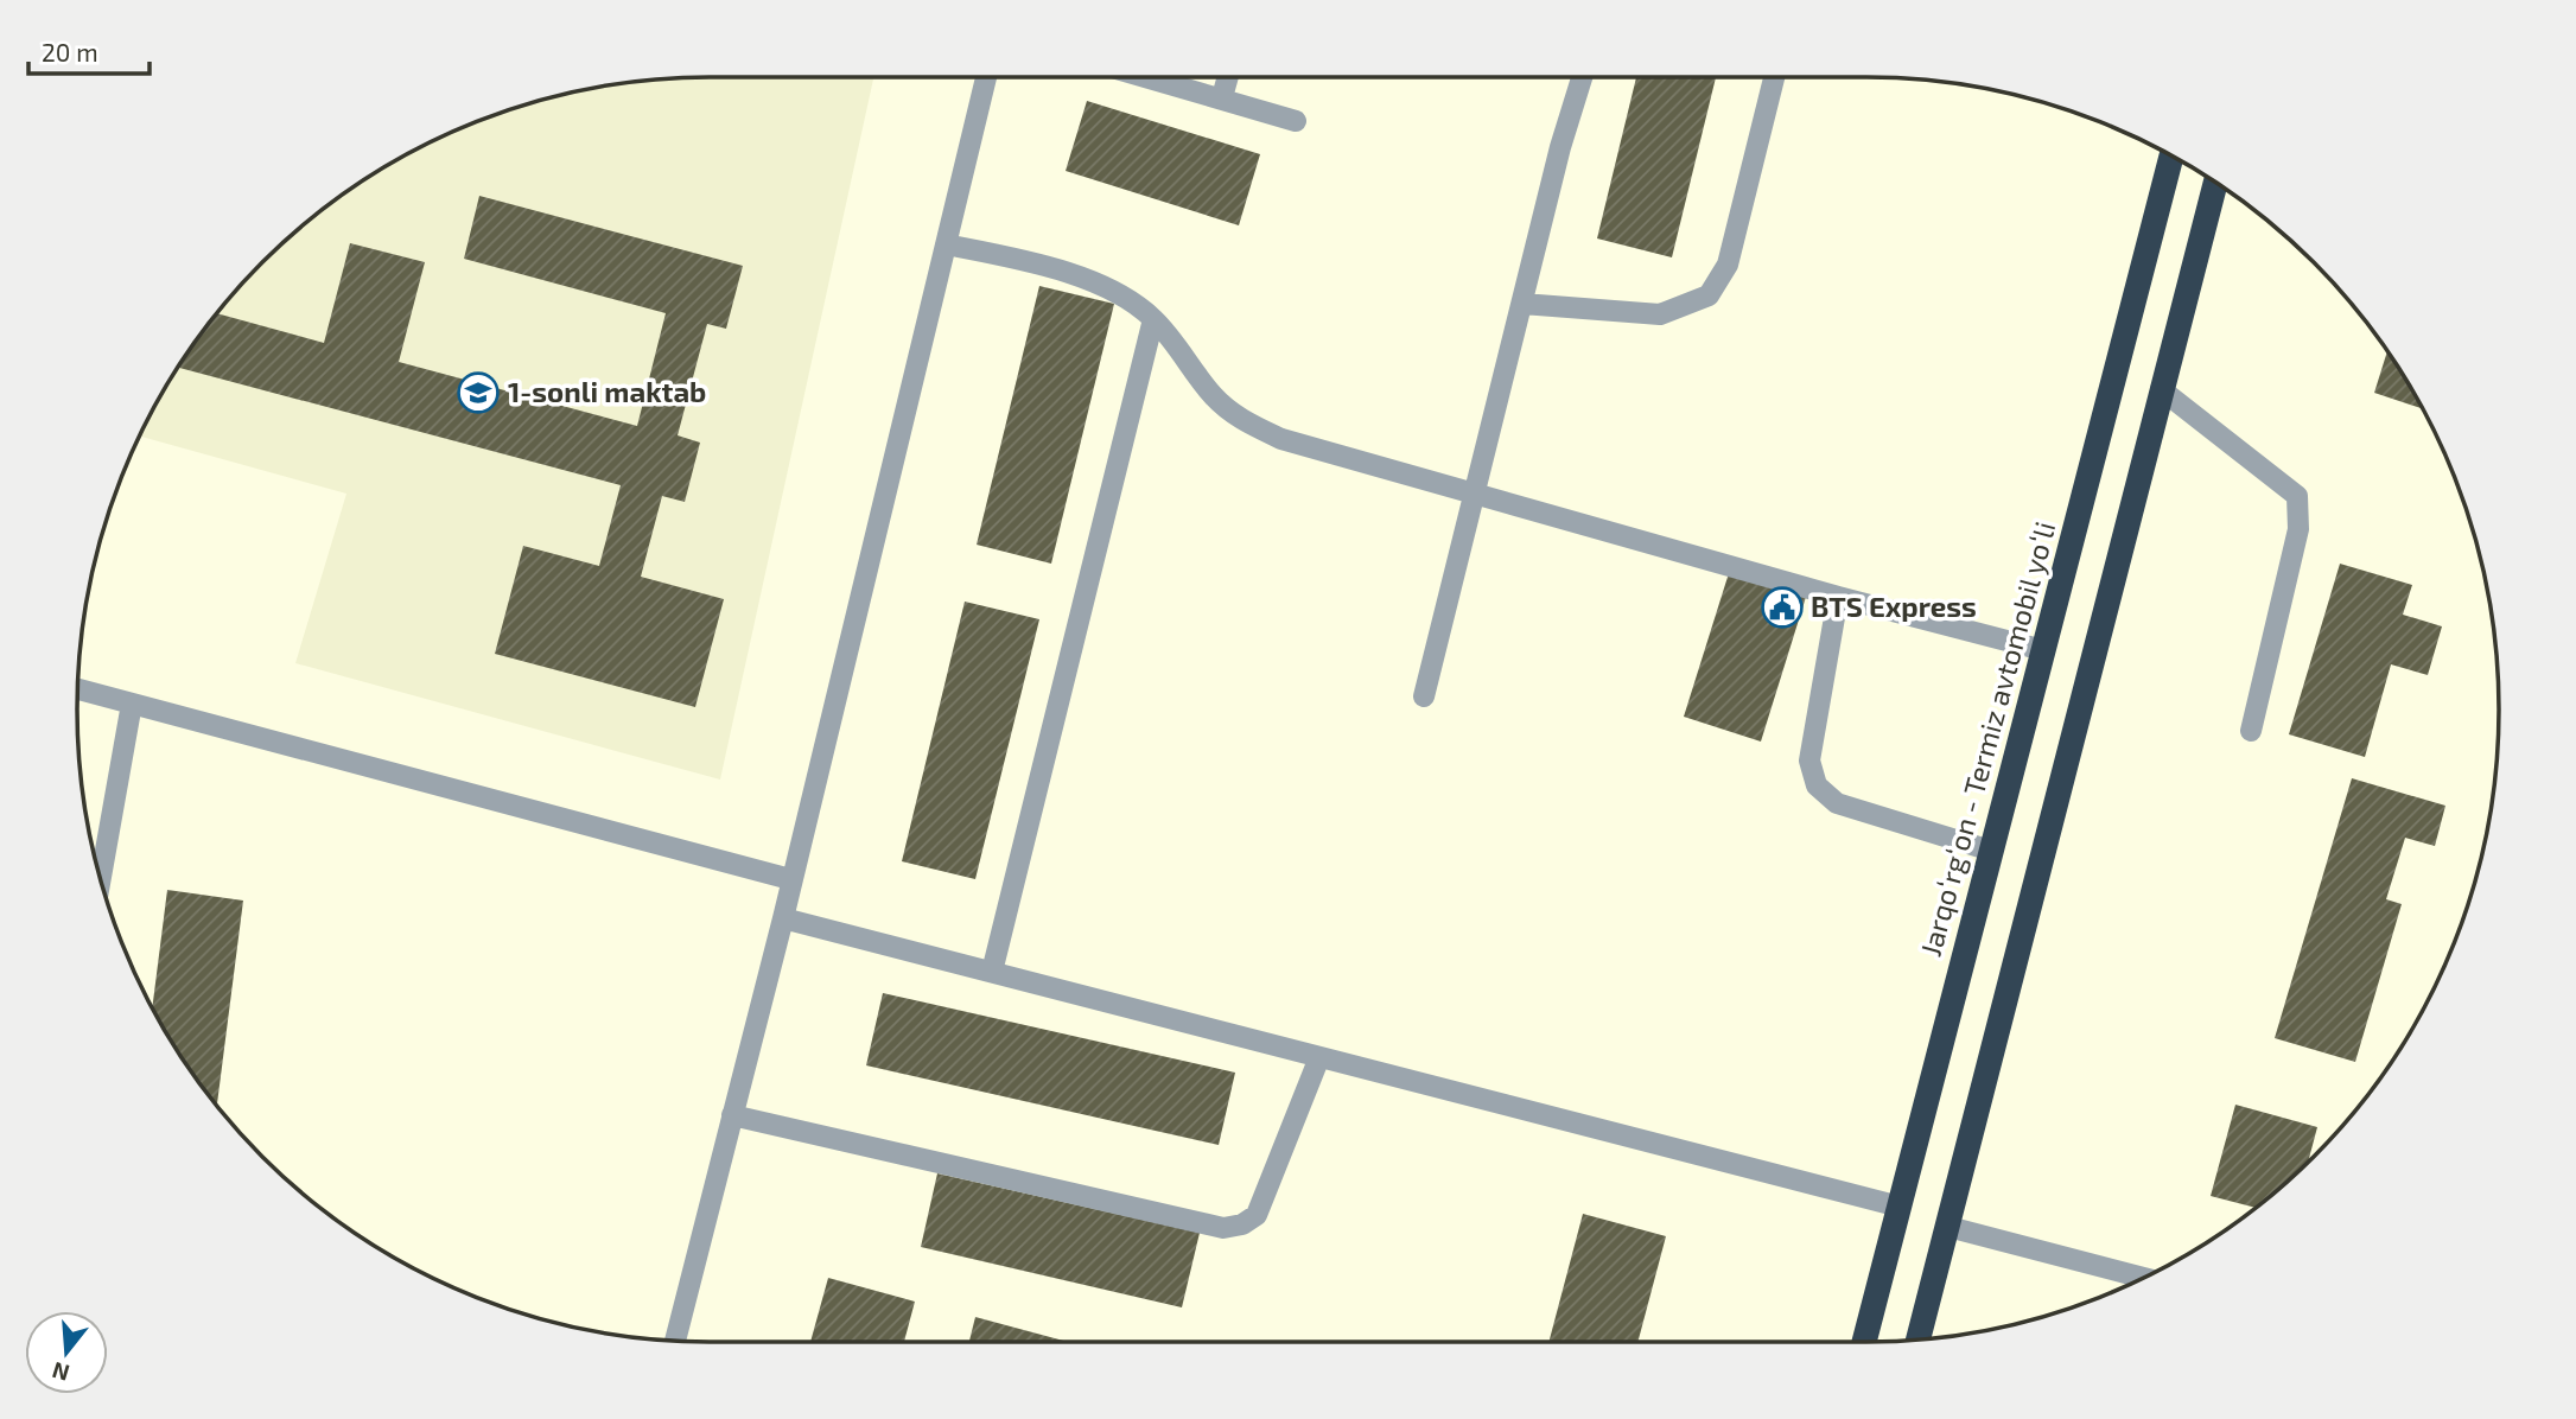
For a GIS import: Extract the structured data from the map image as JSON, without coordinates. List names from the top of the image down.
{
  "streets": {
    "highway": ["Jarqoʻrgʻon - Termiz avtomobil yoʻli"]
  },
  "places": {
    "school or university": ["1-sonli maktab"],
    "public building": ["BTS Express"]
  },
  "scale_bar": "20 m",
  "north": "bottom"
}
